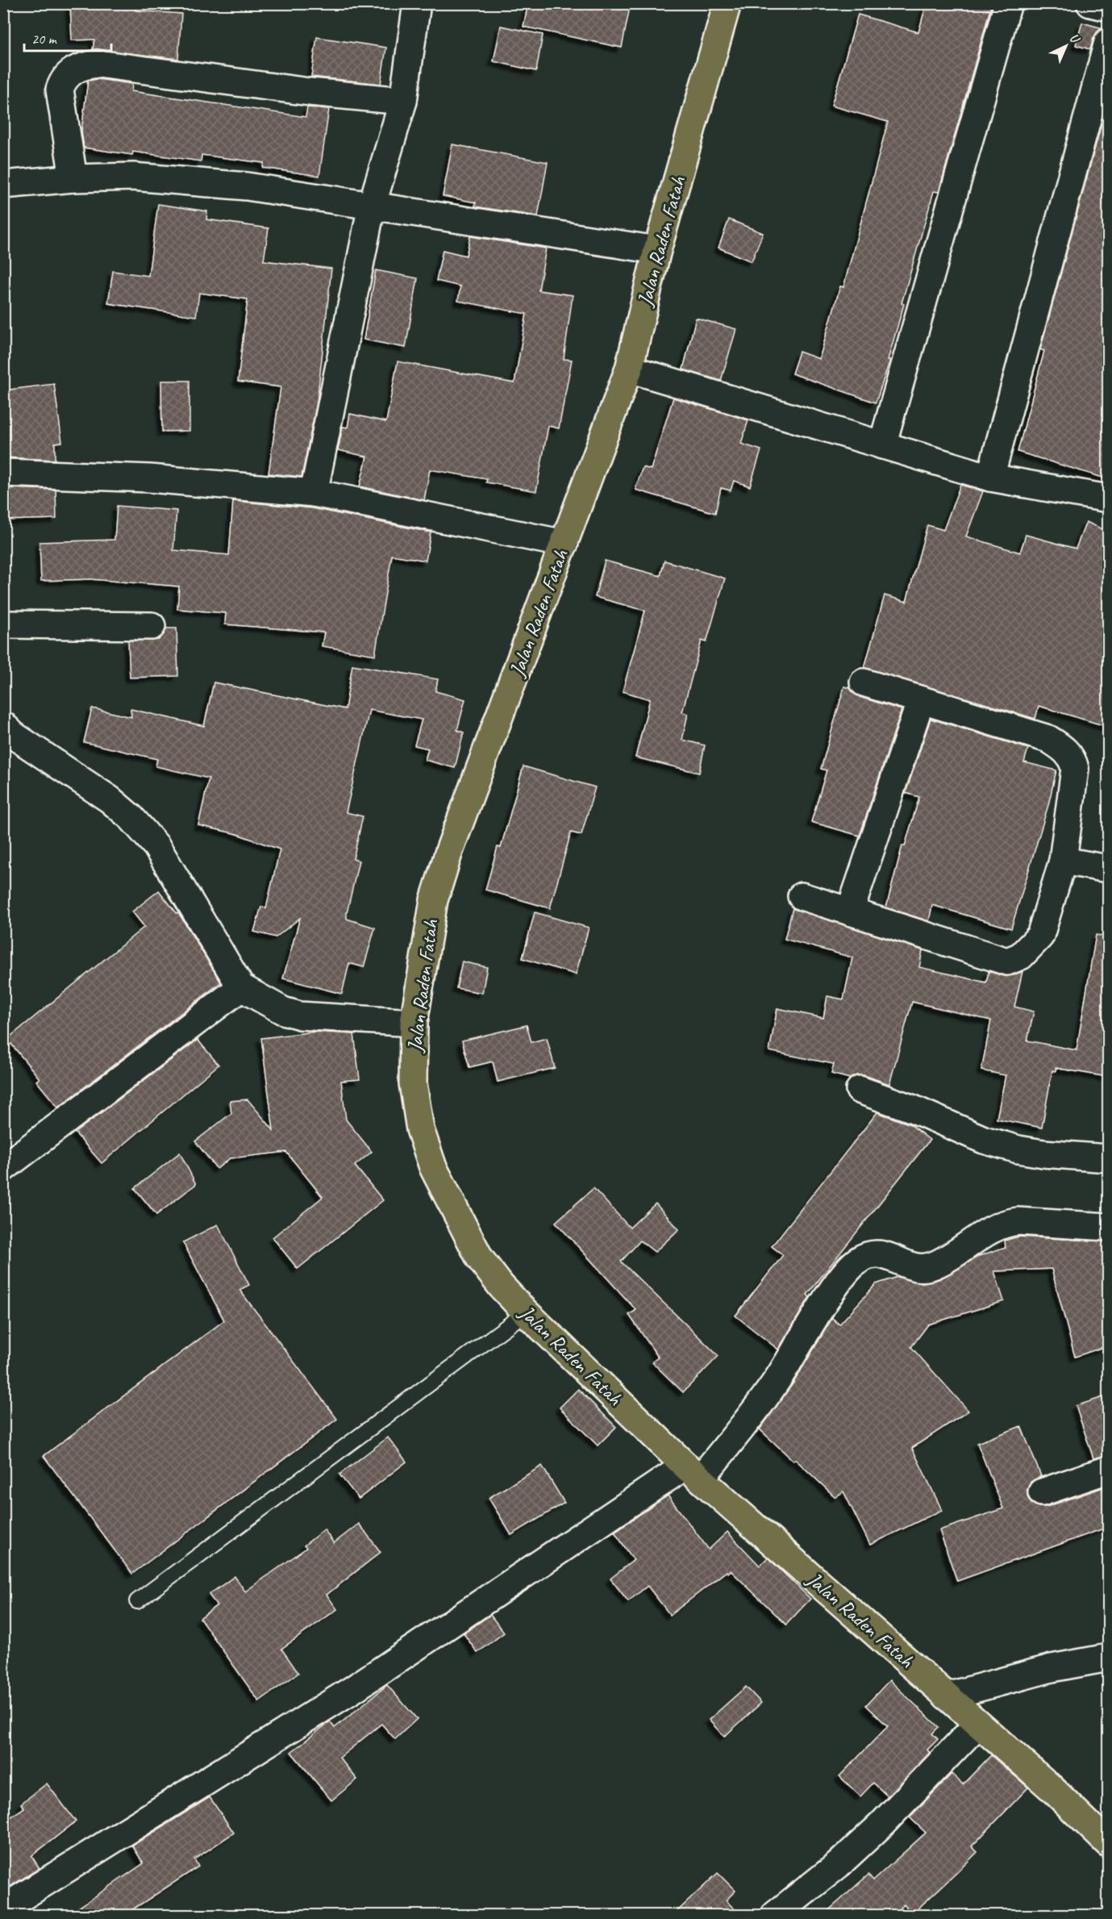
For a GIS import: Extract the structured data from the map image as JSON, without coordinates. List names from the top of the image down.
{
  "streets": {
    "highway": ["Jalan Raden Fatah"]
  },
  "scale_bar": "20 m",
  "north": "top right"
}
